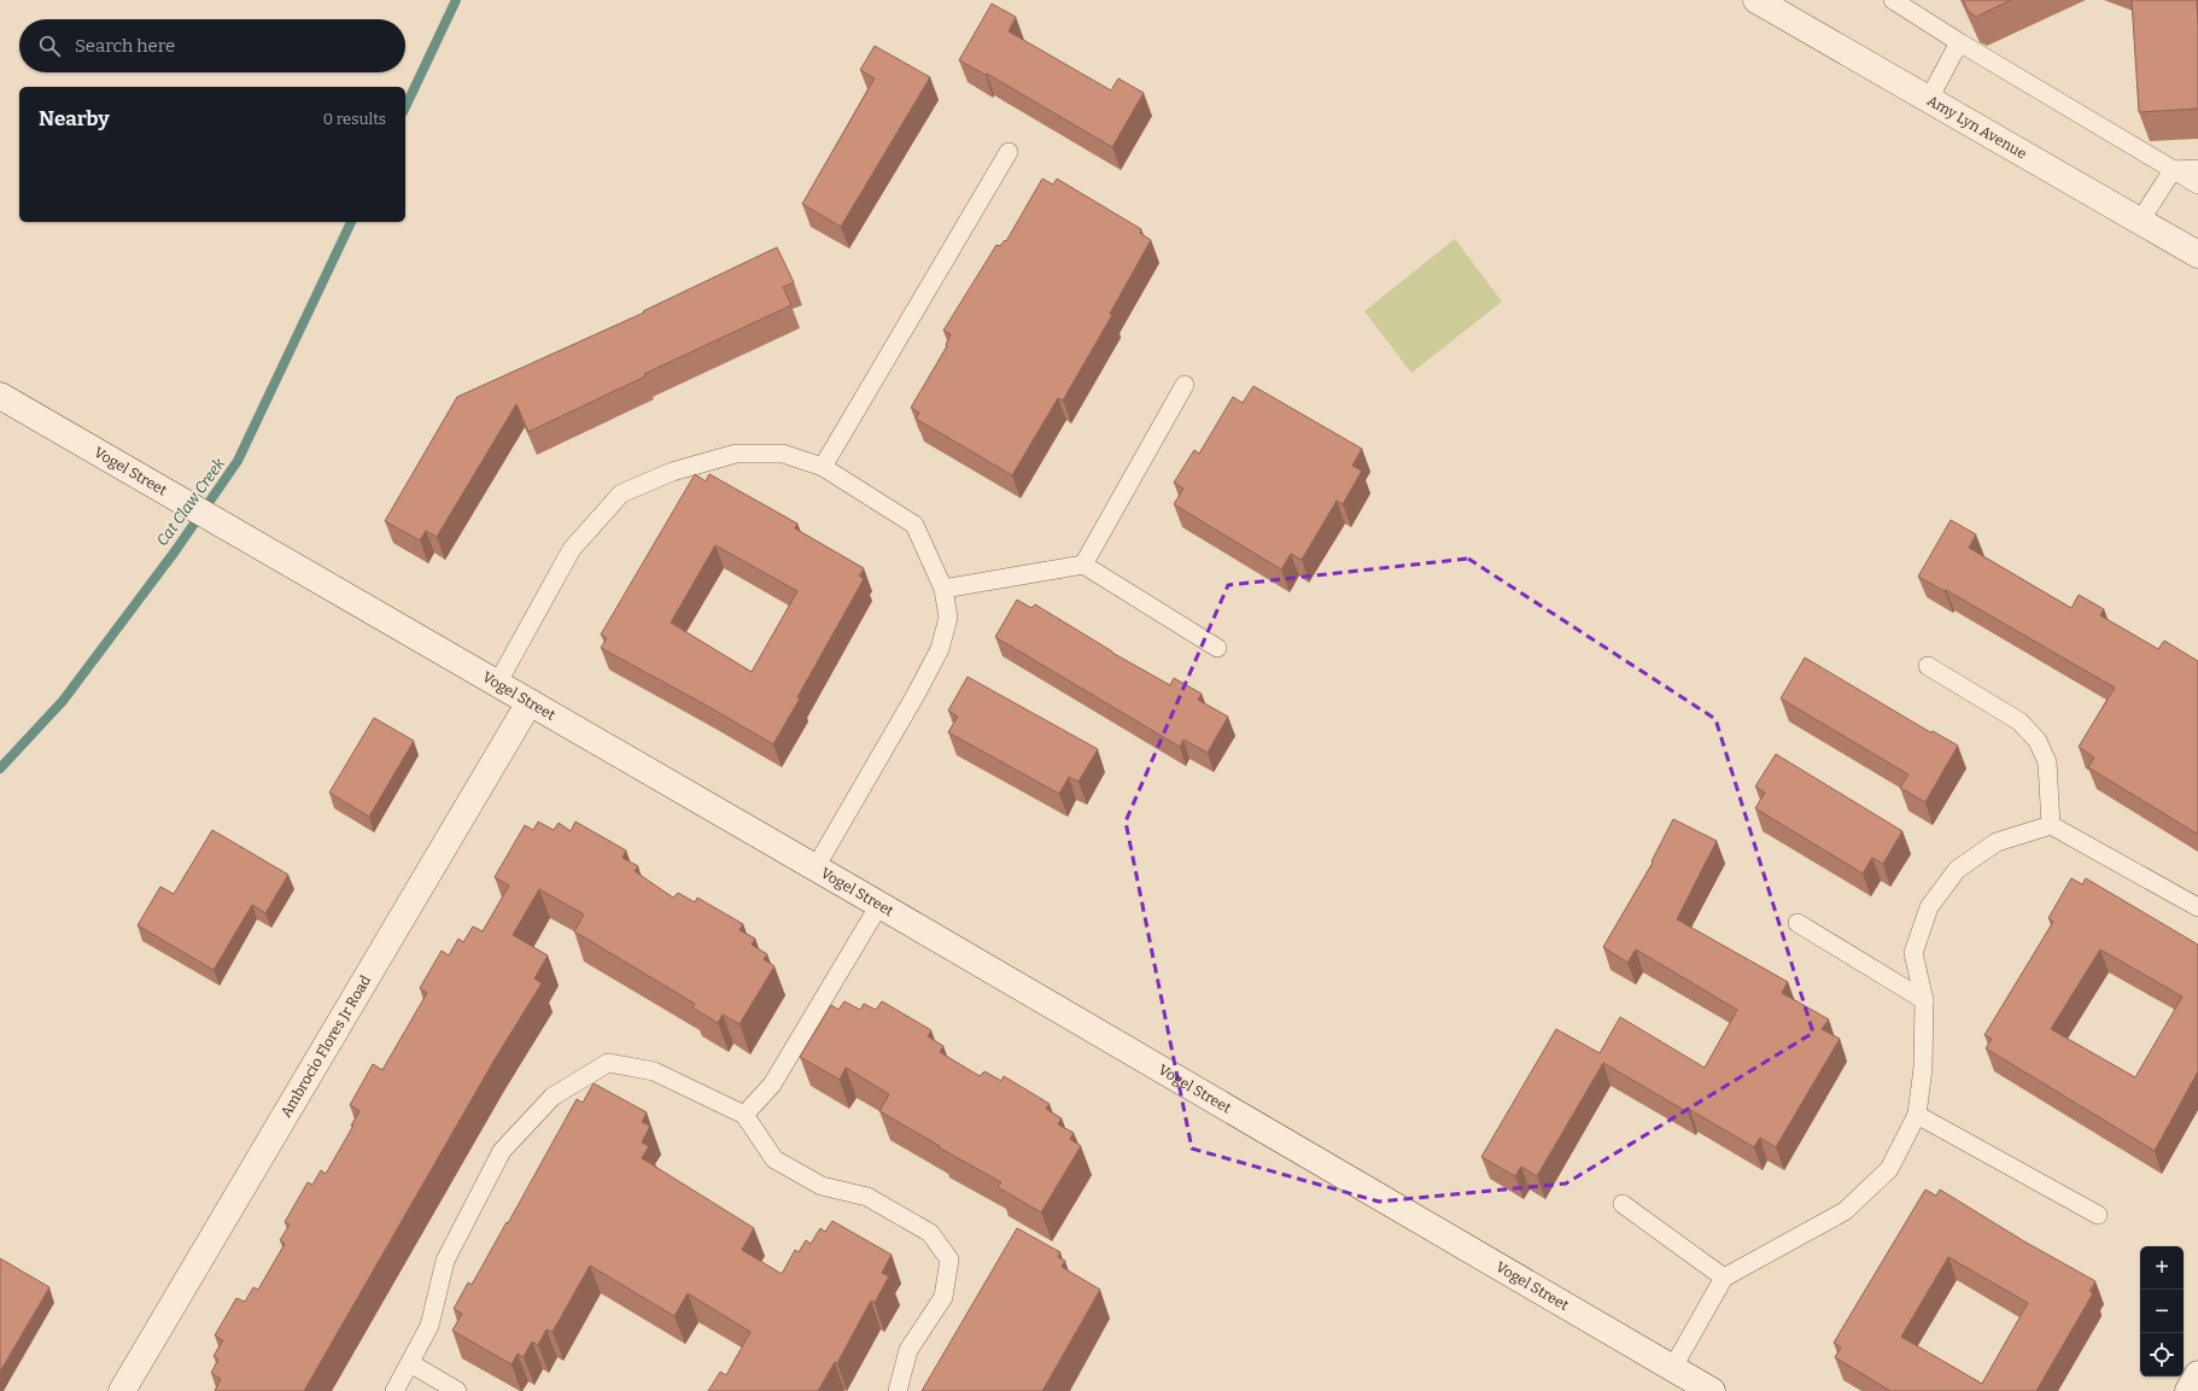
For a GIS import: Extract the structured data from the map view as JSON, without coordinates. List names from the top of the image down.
{
  "streets": {
    "street": ["Amy Lyn Avenue", "Vogel Street", "Ambrocio Flores Jr Road"]
  },
  "crossings": [
    ["Vogel Street", "Ambrocio Flores Jr Road"]
  ],
  "water": ["Cat Claw Creek"],
  "page": {
    "search": "Search here",
    "heading": ["Nearby", "0 results"],
    "map_buttons": ["+", "−"]
  }
}
